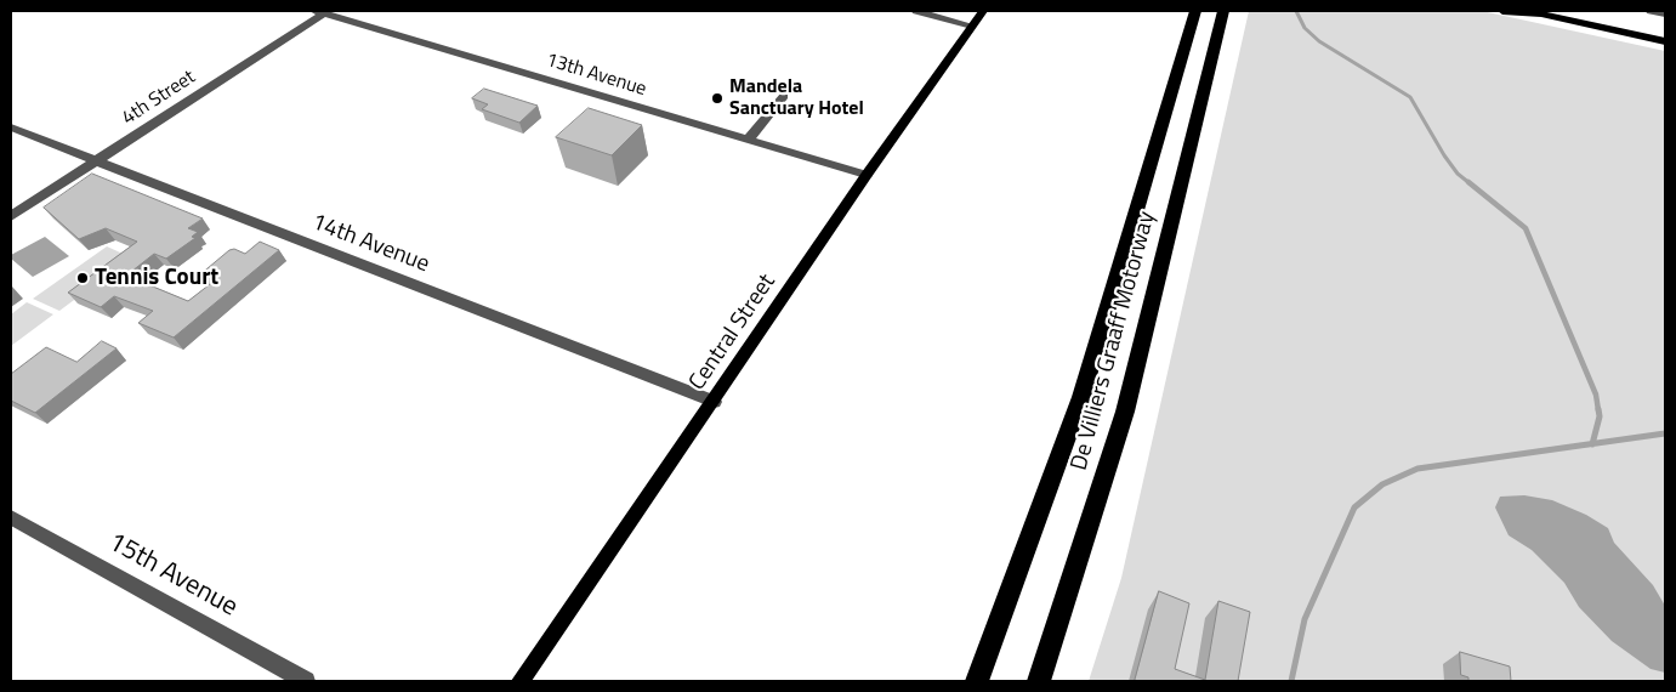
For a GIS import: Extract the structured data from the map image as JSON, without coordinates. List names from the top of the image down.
{
  "streets": {
    "highway": ["De Villiers Graaff Motorway"],
    "main road": ["Central Street"],
    "street": [
      "13th Avenue",
      "4th Street",
      "14th Avenue",
      "15th Avenue"
    ]
  },
  "crossings": [
    ["13th Avenue", "4th Street"],
    ["13th Avenue", "Central Street"],
    ["4th Street", "14th Avenue"],
    ["14th Avenue", "Central Street"]
  ],
  "places": ["Mandela Sanctuary Hotel", "Tennis Court"]
}
